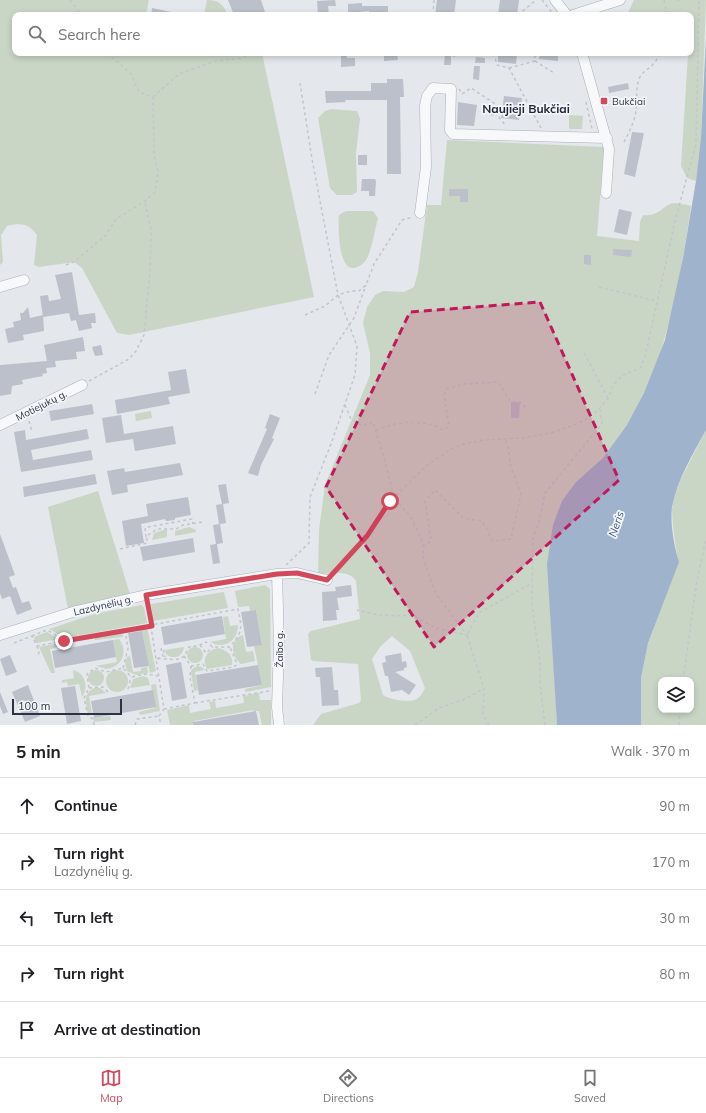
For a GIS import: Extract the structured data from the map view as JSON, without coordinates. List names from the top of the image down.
{
  "streets": {
    "street": ["Motiejukų g.", "Lazdynėlių g.", "Žaibo g."]
  },
  "crossings": [
    ["Lazdynėlių g.", "Žaibo g."]
  ],
  "districts": ["Naujieji Bukčiai"],
  "water": ["Neris"],
  "places": {
    "transit": ["Bukčiai"]
  },
  "scale_bar": "100 m",
  "page": {
    "search": "Search here",
    "scale": "100 m",
    "heading": ["5 min", "Walk · 370 m"],
    "list": [
      ["Continue", "90 m"],
      ["Turn right", "Lazdynėlių g.", "170 m"],
      ["Turn left", "30 m"],
      ["Turn right", "80 m"],
      "Arrive at destination"
    ],
    "nav": ["Map", "Directions", "Saved"]
  }
}
